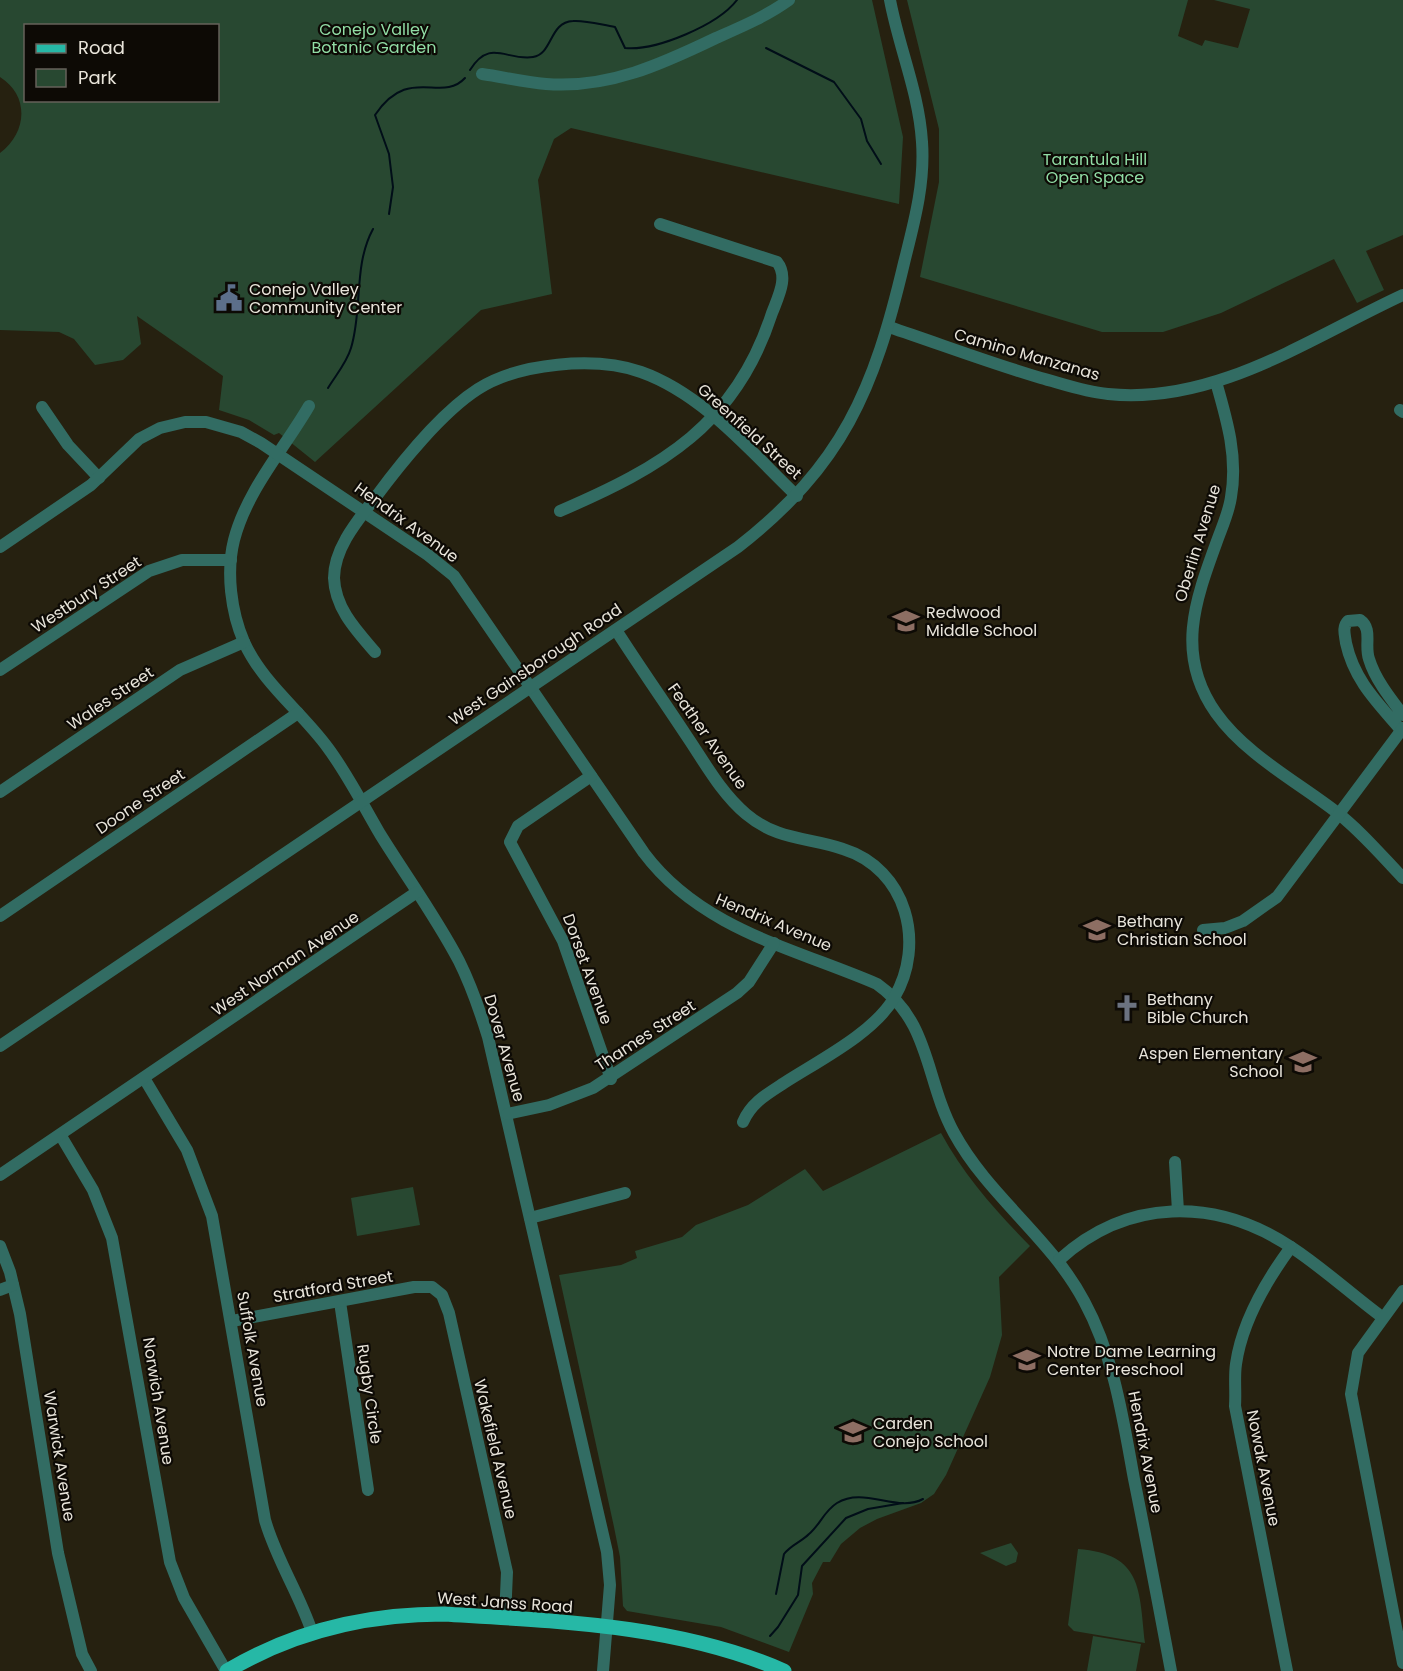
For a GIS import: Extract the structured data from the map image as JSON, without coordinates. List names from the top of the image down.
{
  "streets": {
    "main road": ["West Janss Road"],
    "street": [
      "Camino Manzanas",
      "Greenfield Street",
      "Hendrix Avenue",
      "Oberlin Avenue",
      "Westbury Street",
      "West Gainsborough Road",
      "Wales Street",
      "Feather Avenue",
      "Doone Street",
      "West Norman Avenue",
      "Dorset Avenue",
      "Thames Street",
      "Dover Avenue",
      "Stratford Street",
      "Suffolk Avenue",
      "Rugby Circle",
      "Norwich Avenue",
      "Wakefield Avenue",
      "Warwick Avenue",
      "Nowak Avenue"
    ]
  },
  "crossings": [
    ["Camino Manzanas", "Oberlin Avenue"],
    ["Camino Manzanas", "West Gainsborough Road"],
    ["Greenfield Street", "Hendrix Avenue"],
    ["Greenfield Street", "West Gainsborough Road"],
    ["Hendrix Avenue", "West Gainsborough Road"],
    ["Hendrix Avenue", "Feather Avenue"],
    ["Hendrix Avenue", "Dorset Avenue"],
    ["Hendrix Avenue", "Thames Street"],
    ["Hendrix Avenue", "Dover Avenue"],
    ["Westbury Street", "Dover Avenue"],
    ["West Gainsborough Road", "Feather Avenue"],
    ["West Gainsborough Road", "Dover Avenue"],
    ["Wales Street", "Dover Avenue"],
    ["Doone Street", "Dover Avenue"],
    ["West Norman Avenue", "Dover Avenue"],
    ["West Norman Avenue", "Suffolk Avenue"],
    ["West Norman Avenue", "Norwich Avenue"],
    ["Dorset Avenue", "Thames Street"],
    ["Thames Street", "Dover Avenue"],
    ["Dover Avenue", "West Janss Road"],
    ["Stratford Street", "Suffolk Avenue"],
    ["Stratford Street", "Rugby Circle"],
    ["Stratford Street", "Wakefield Avenue"],
    ["Suffolk Avenue", "West Janss Road"],
    ["Norwich Avenue", "West Janss Road"],
    ["Wakefield Avenue", "West Janss Road"]
  ],
  "parks": ["Conejo Valley Botanic Garden", "Tarantula Hill Open Space"],
  "places": {
    "public building": ["Conejo Valley Community Center"],
    "school or university": [
      "Redwood Middle School",
      "Bethany Christian School",
      "Aspen Elementary School",
      "Notre Dame Learning Center Preschool",
      "Carden Conejo School"
    ],
    "church": ["Bethany Bible Church"]
  },
  "legend": ["Road", "Park"]
}
